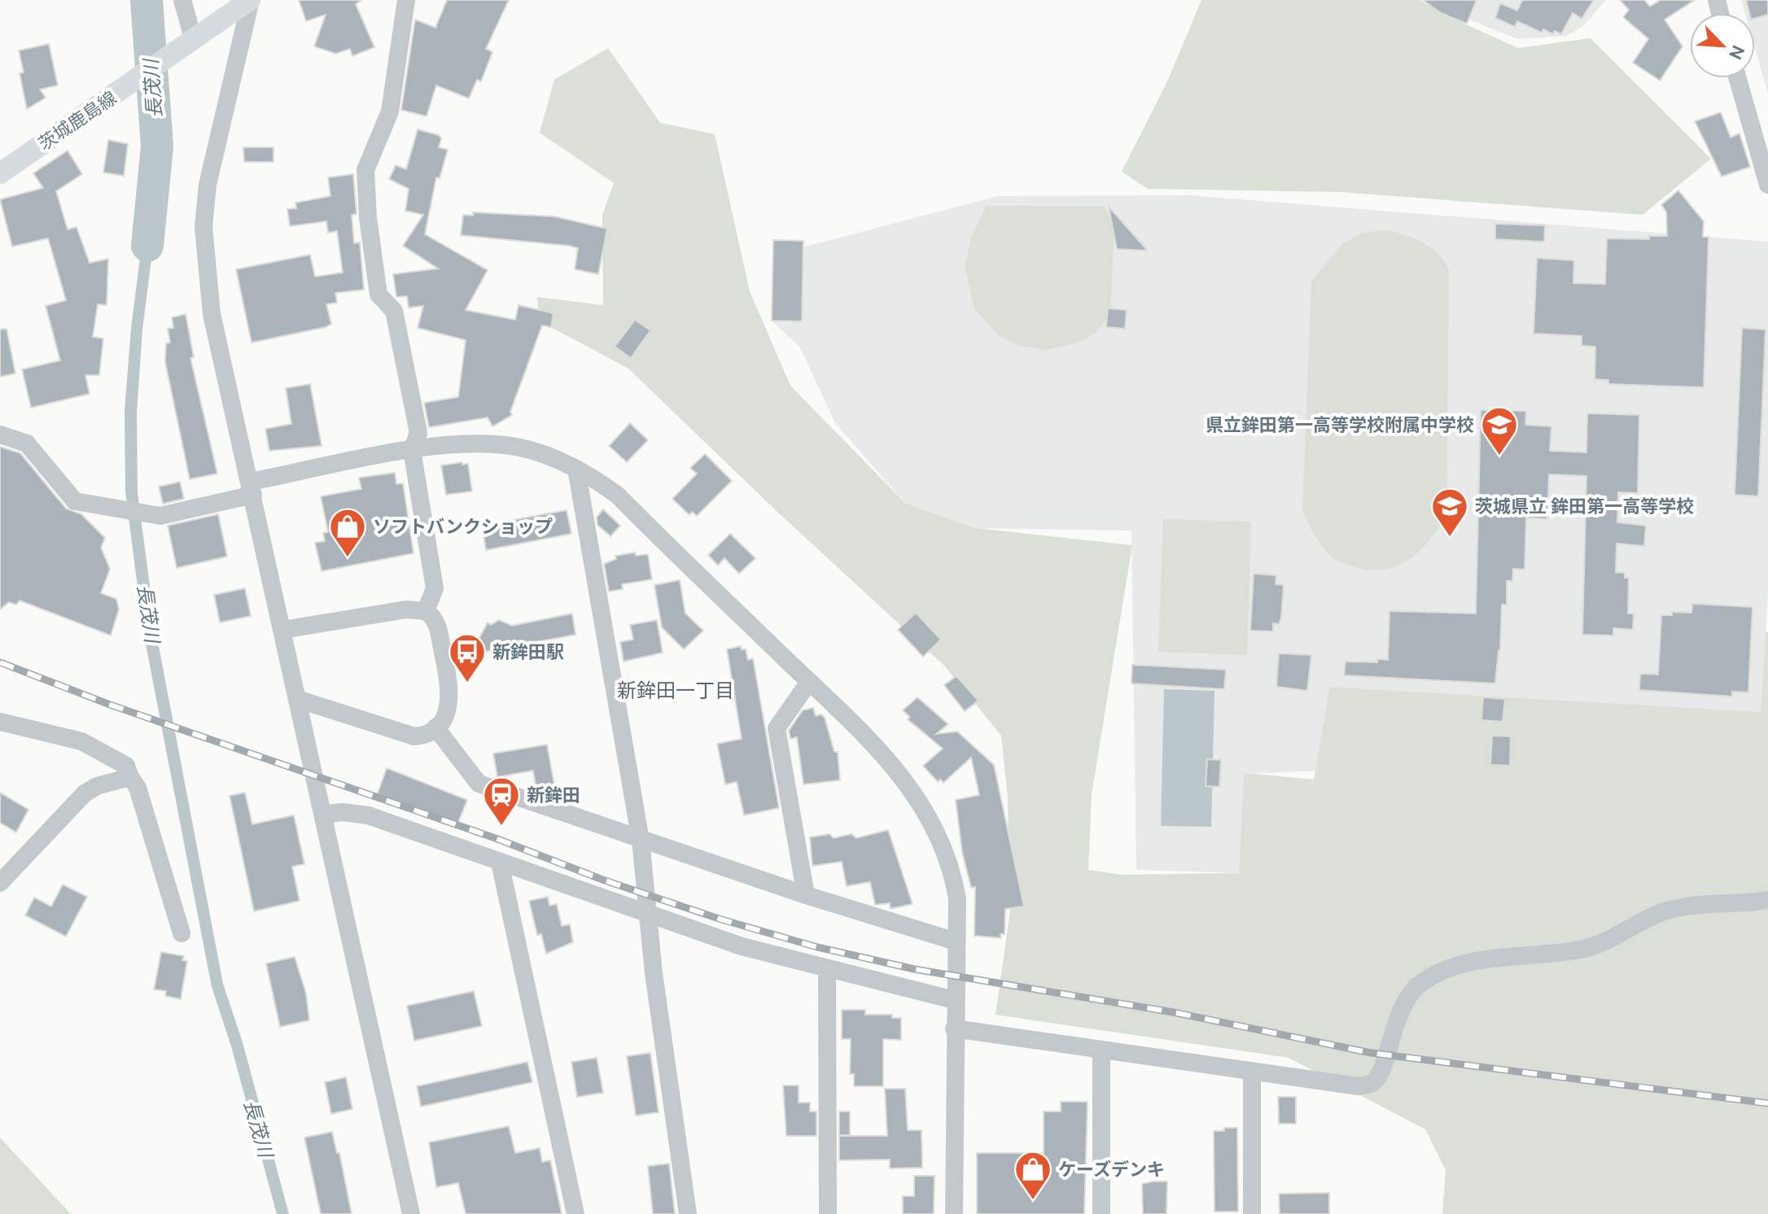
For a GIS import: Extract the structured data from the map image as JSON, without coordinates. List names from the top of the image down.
{
  "streets": {
    "main road": ["茨城鹿島線"]
  },
  "districts": ["新鉾田一丁目"],
  "water": ["長茂川"],
  "places": {
    "school or university": ["県立鉾田第一高等学校附属中学校", "茨城県立 鉾田第一高等学校"],
    "shop": ["ソフトバンクショップ", "ケーズデンキ"],
    "bus stop": ["新鉾田駅"],
    "station": ["新鉾田"]
  },
  "north": "bottom right"
}
